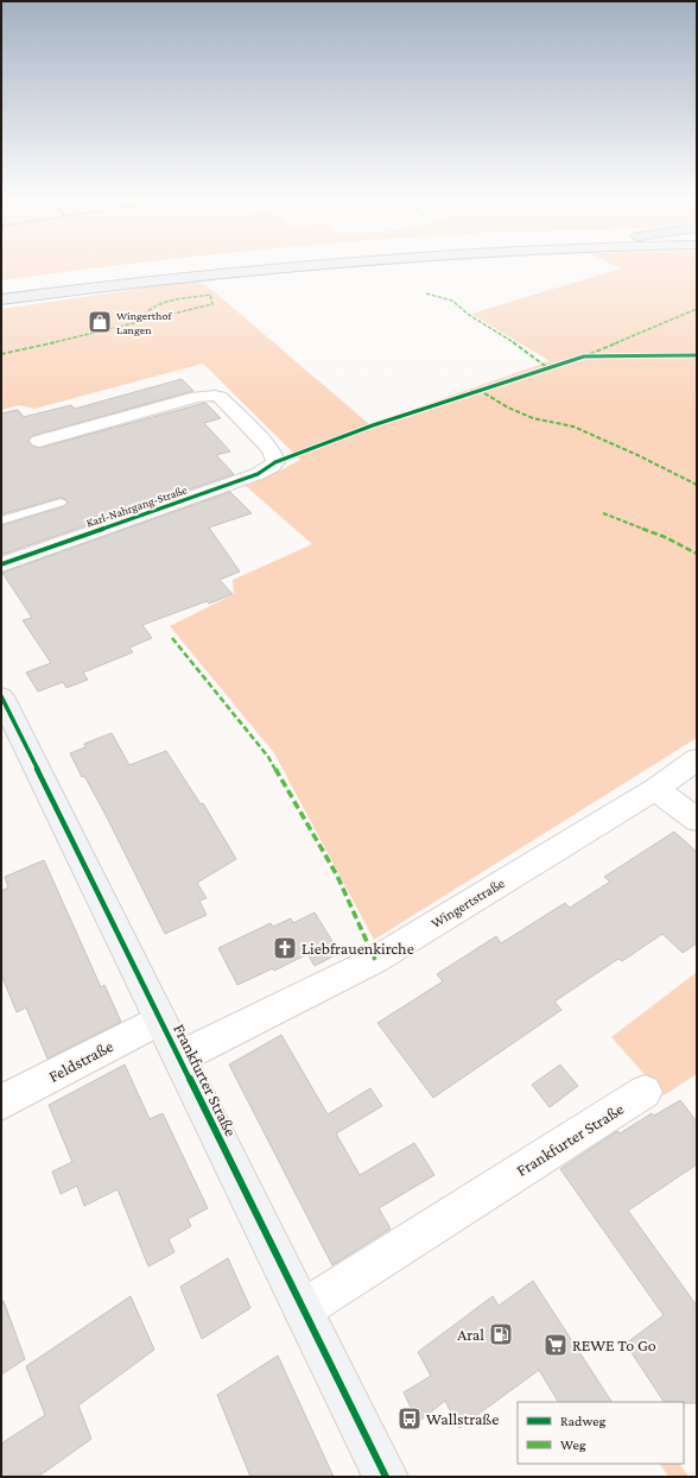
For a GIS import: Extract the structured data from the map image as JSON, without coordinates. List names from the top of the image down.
{
  "streets": {
    "main road": ["Frankfurter Straße"],
    "street": ["Karl-Nahrgang-Straße", "Wingertstraße", "Feldstraße"]
  },
  "crossings": [
    ["Wingertstraße", "Frankfurter Straße"],
    ["Feldstraße", "Frankfurter Straße"]
  ],
  "places": {
    "shop": ["Wingerthof Langen"],
    "church": ["Liebfrauenkirche"],
    "fuel station": ["Aral"],
    "supermarket": ["REWE To Go"],
    "bus stop": ["Wallstraße"]
  },
  "legend": ["Radweg", "Weg"]
}
